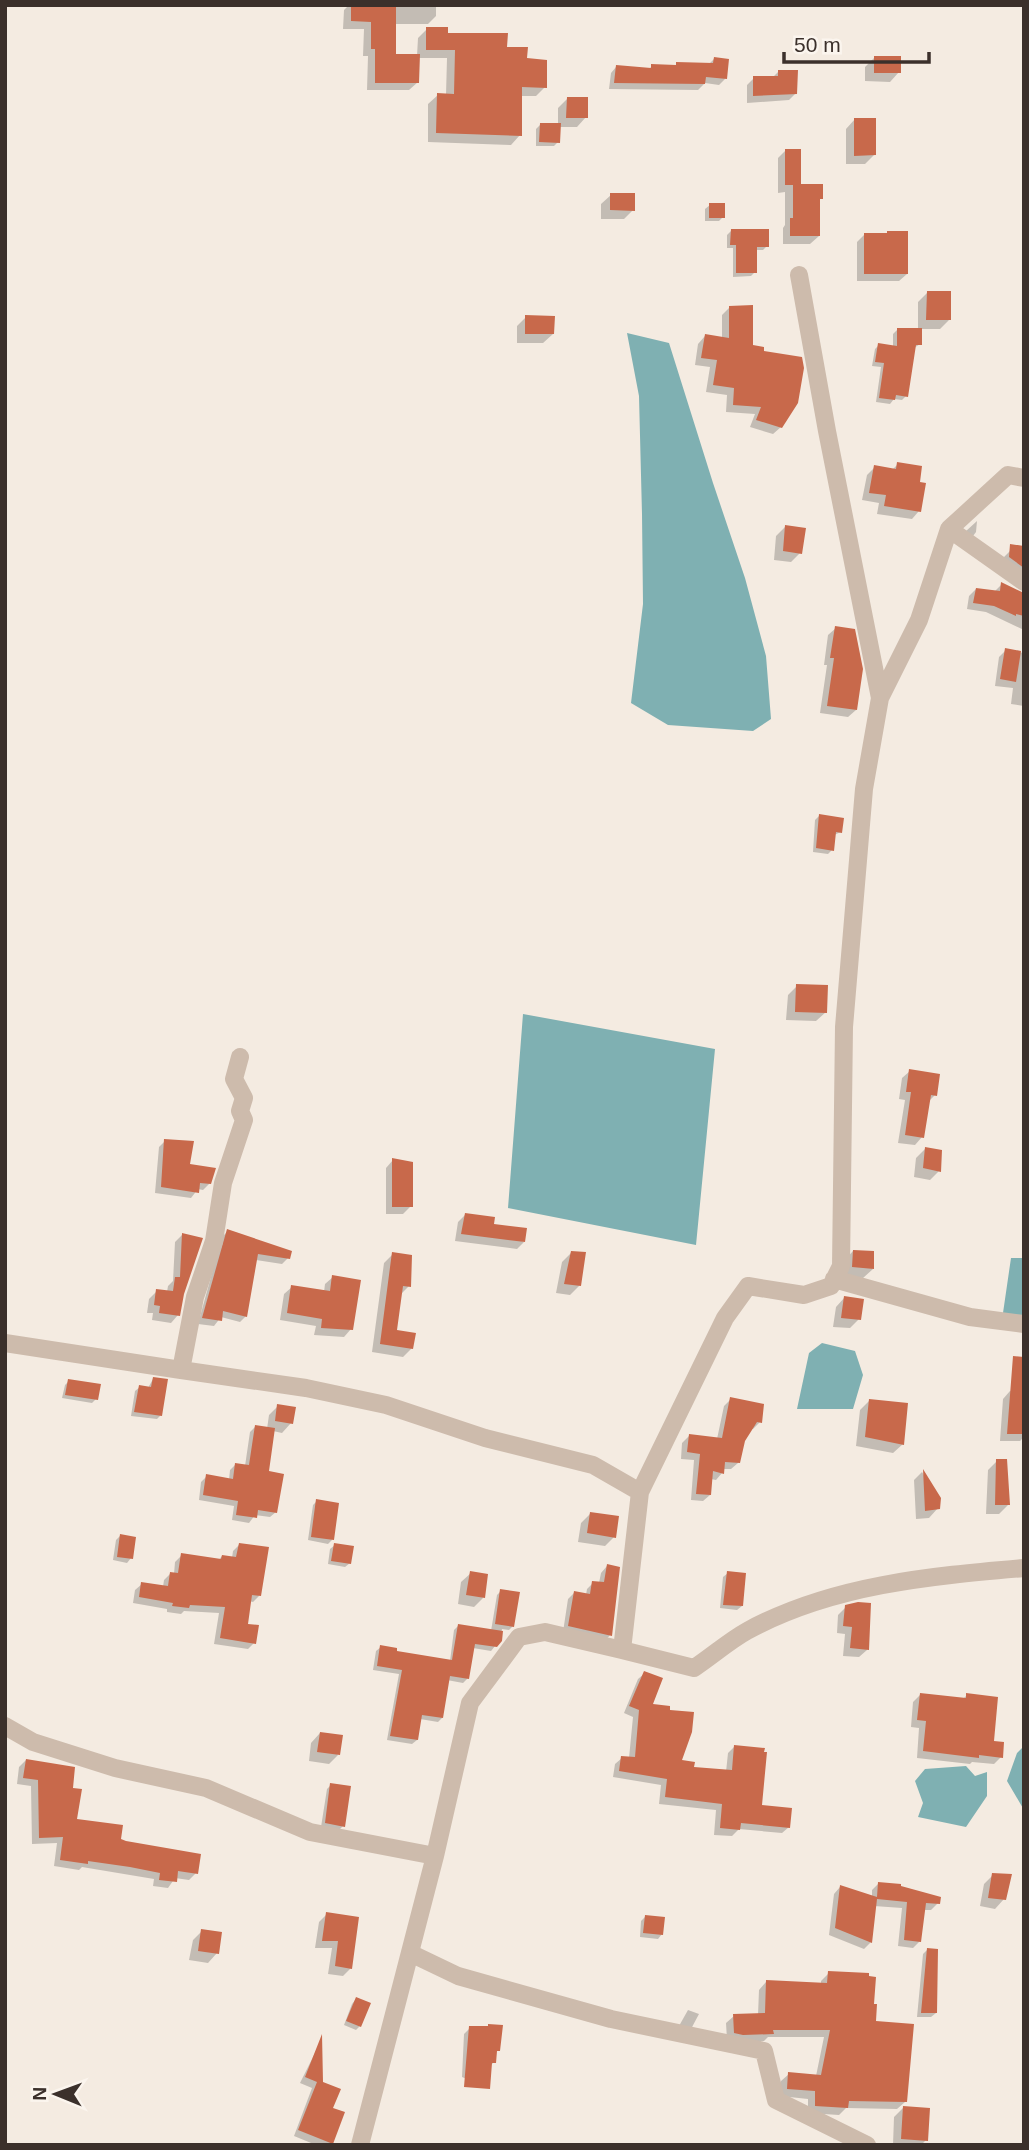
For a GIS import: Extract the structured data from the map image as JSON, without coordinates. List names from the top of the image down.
{
  "scale_bar": "50 m",
  "north": "left"
}
